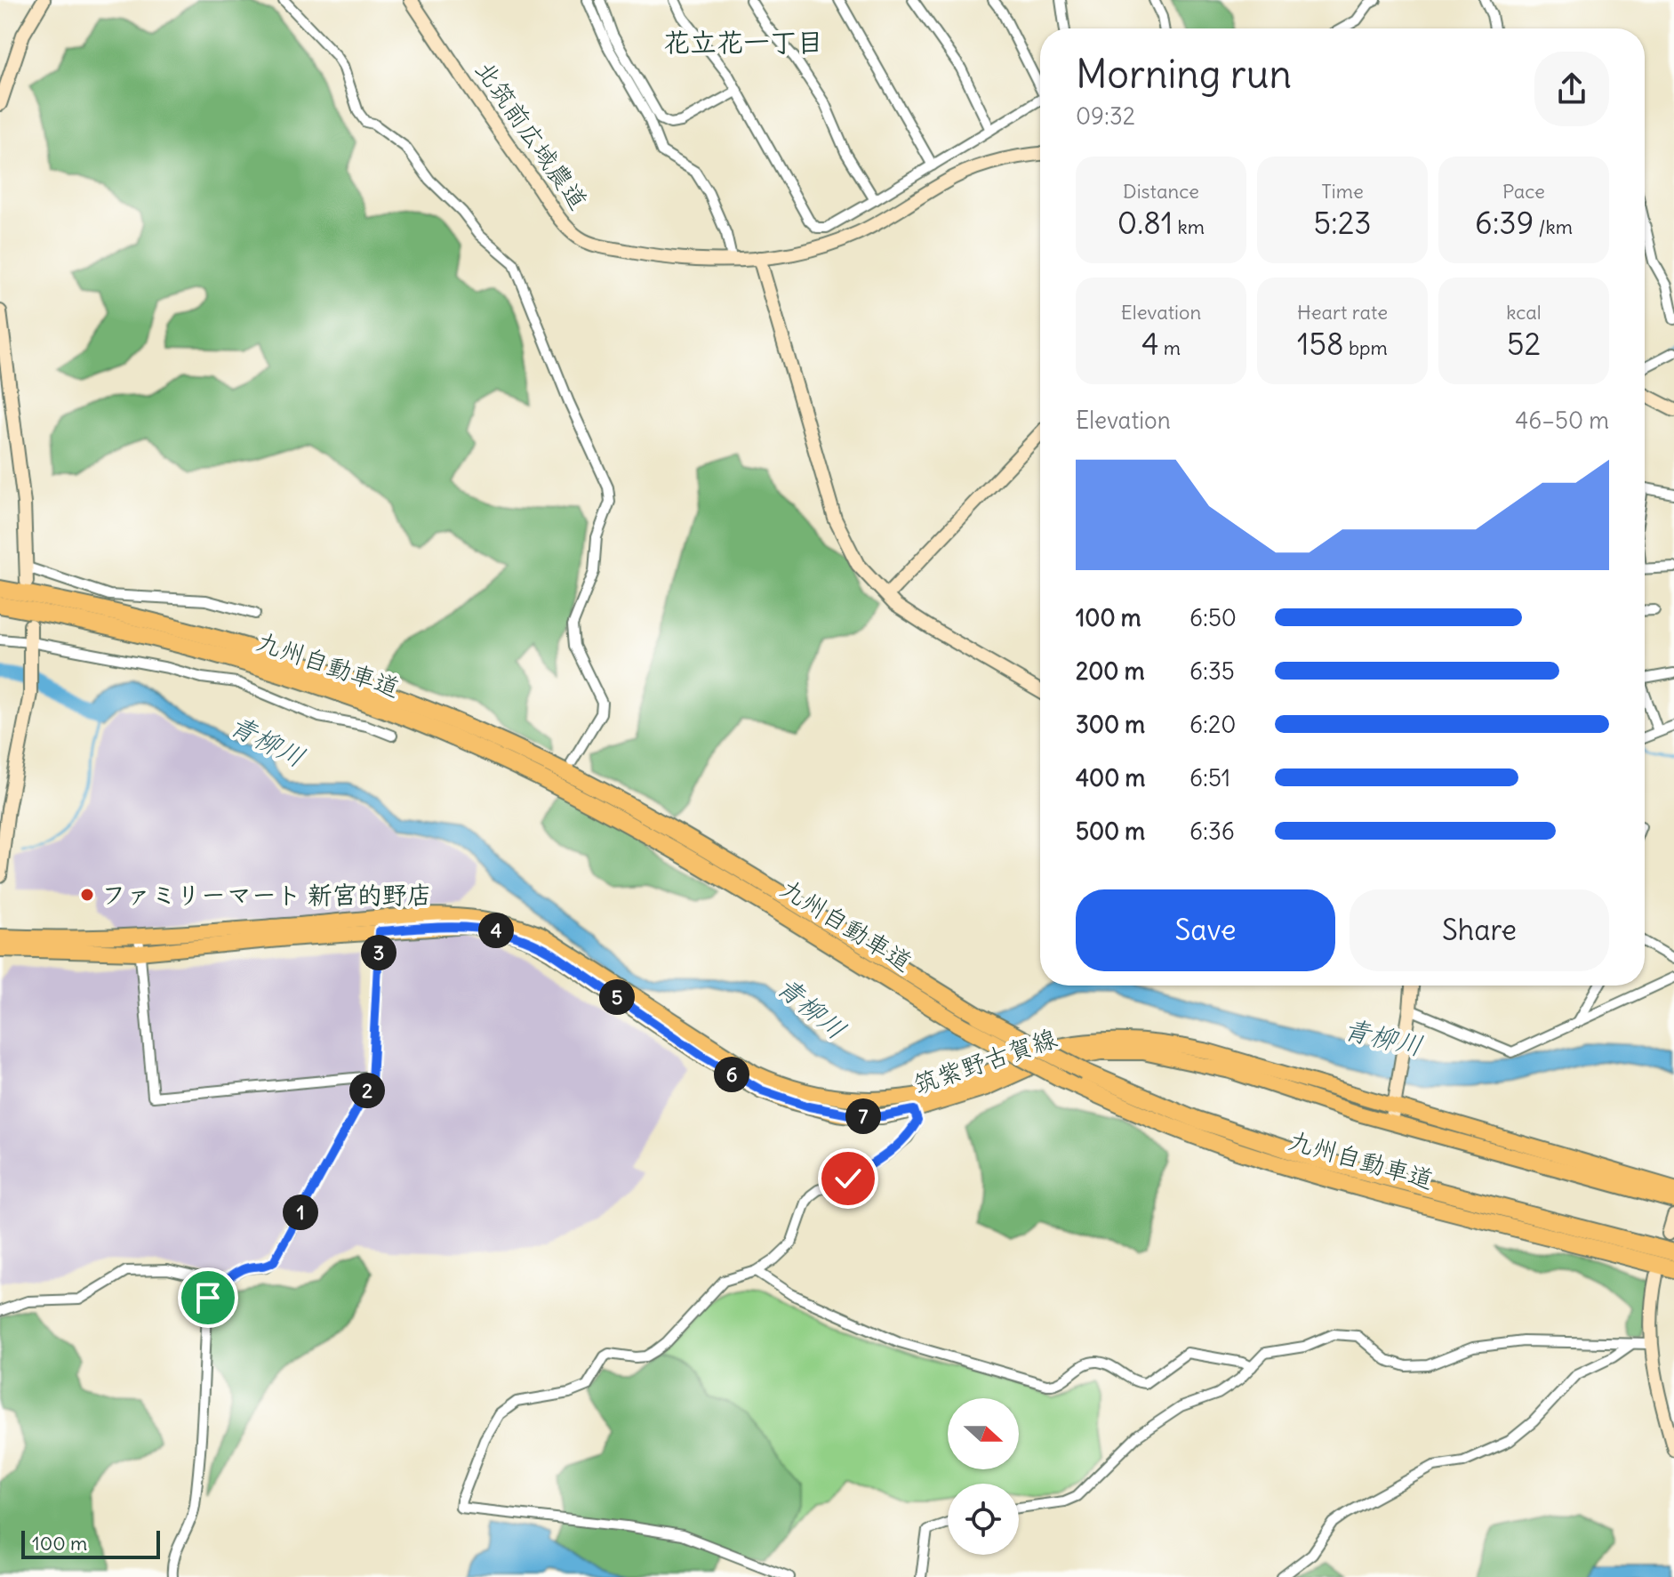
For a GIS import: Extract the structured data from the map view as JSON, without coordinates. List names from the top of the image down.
{
  "streets": {
    "highway": ["九州自動車道"],
    "main road": ["筑紫野古賀線"],
    "street": ["北筑前広域農道"]
  },
  "districts": ["花立花一丁目"],
  "water": ["青柳川"],
  "places": ["ファミリーマート 新宮的野店"],
  "scale_bar": "100 m",
  "north": "right",
  "page": {
    "heading": ["Morning run", "09:32"],
    "stats": [
      ["Distance", "0.81 km"],
      ["Time", "5:23"],
      ["Pace", "6:39 /km"],
      ["Elevation", "4 m"],
      ["Heart rate", "158 bpm"],
      ["kcal", "52"]
    ],
    "chart": ["Elevation", "46–50 m"],
    "list": [
      {
        "name": "100 m",
        "note": "6:50"
      },
      {
        "name": "200 m",
        "note": "6:35"
      },
      {
        "name": "300 m",
        "note": "6:20"
      },
      {
        "name": "400 m",
        "note": "6:51"
      },
      {
        "name": "500 m",
        "note": "6:36"
      }
    ],
    "buttons": ["Save", "Share"],
    "pins": [
      "4",
      "3",
      "5",
      "6",
      "2",
      "7",
      "1"
    ],
    "scale": "100 m"
  }
}
